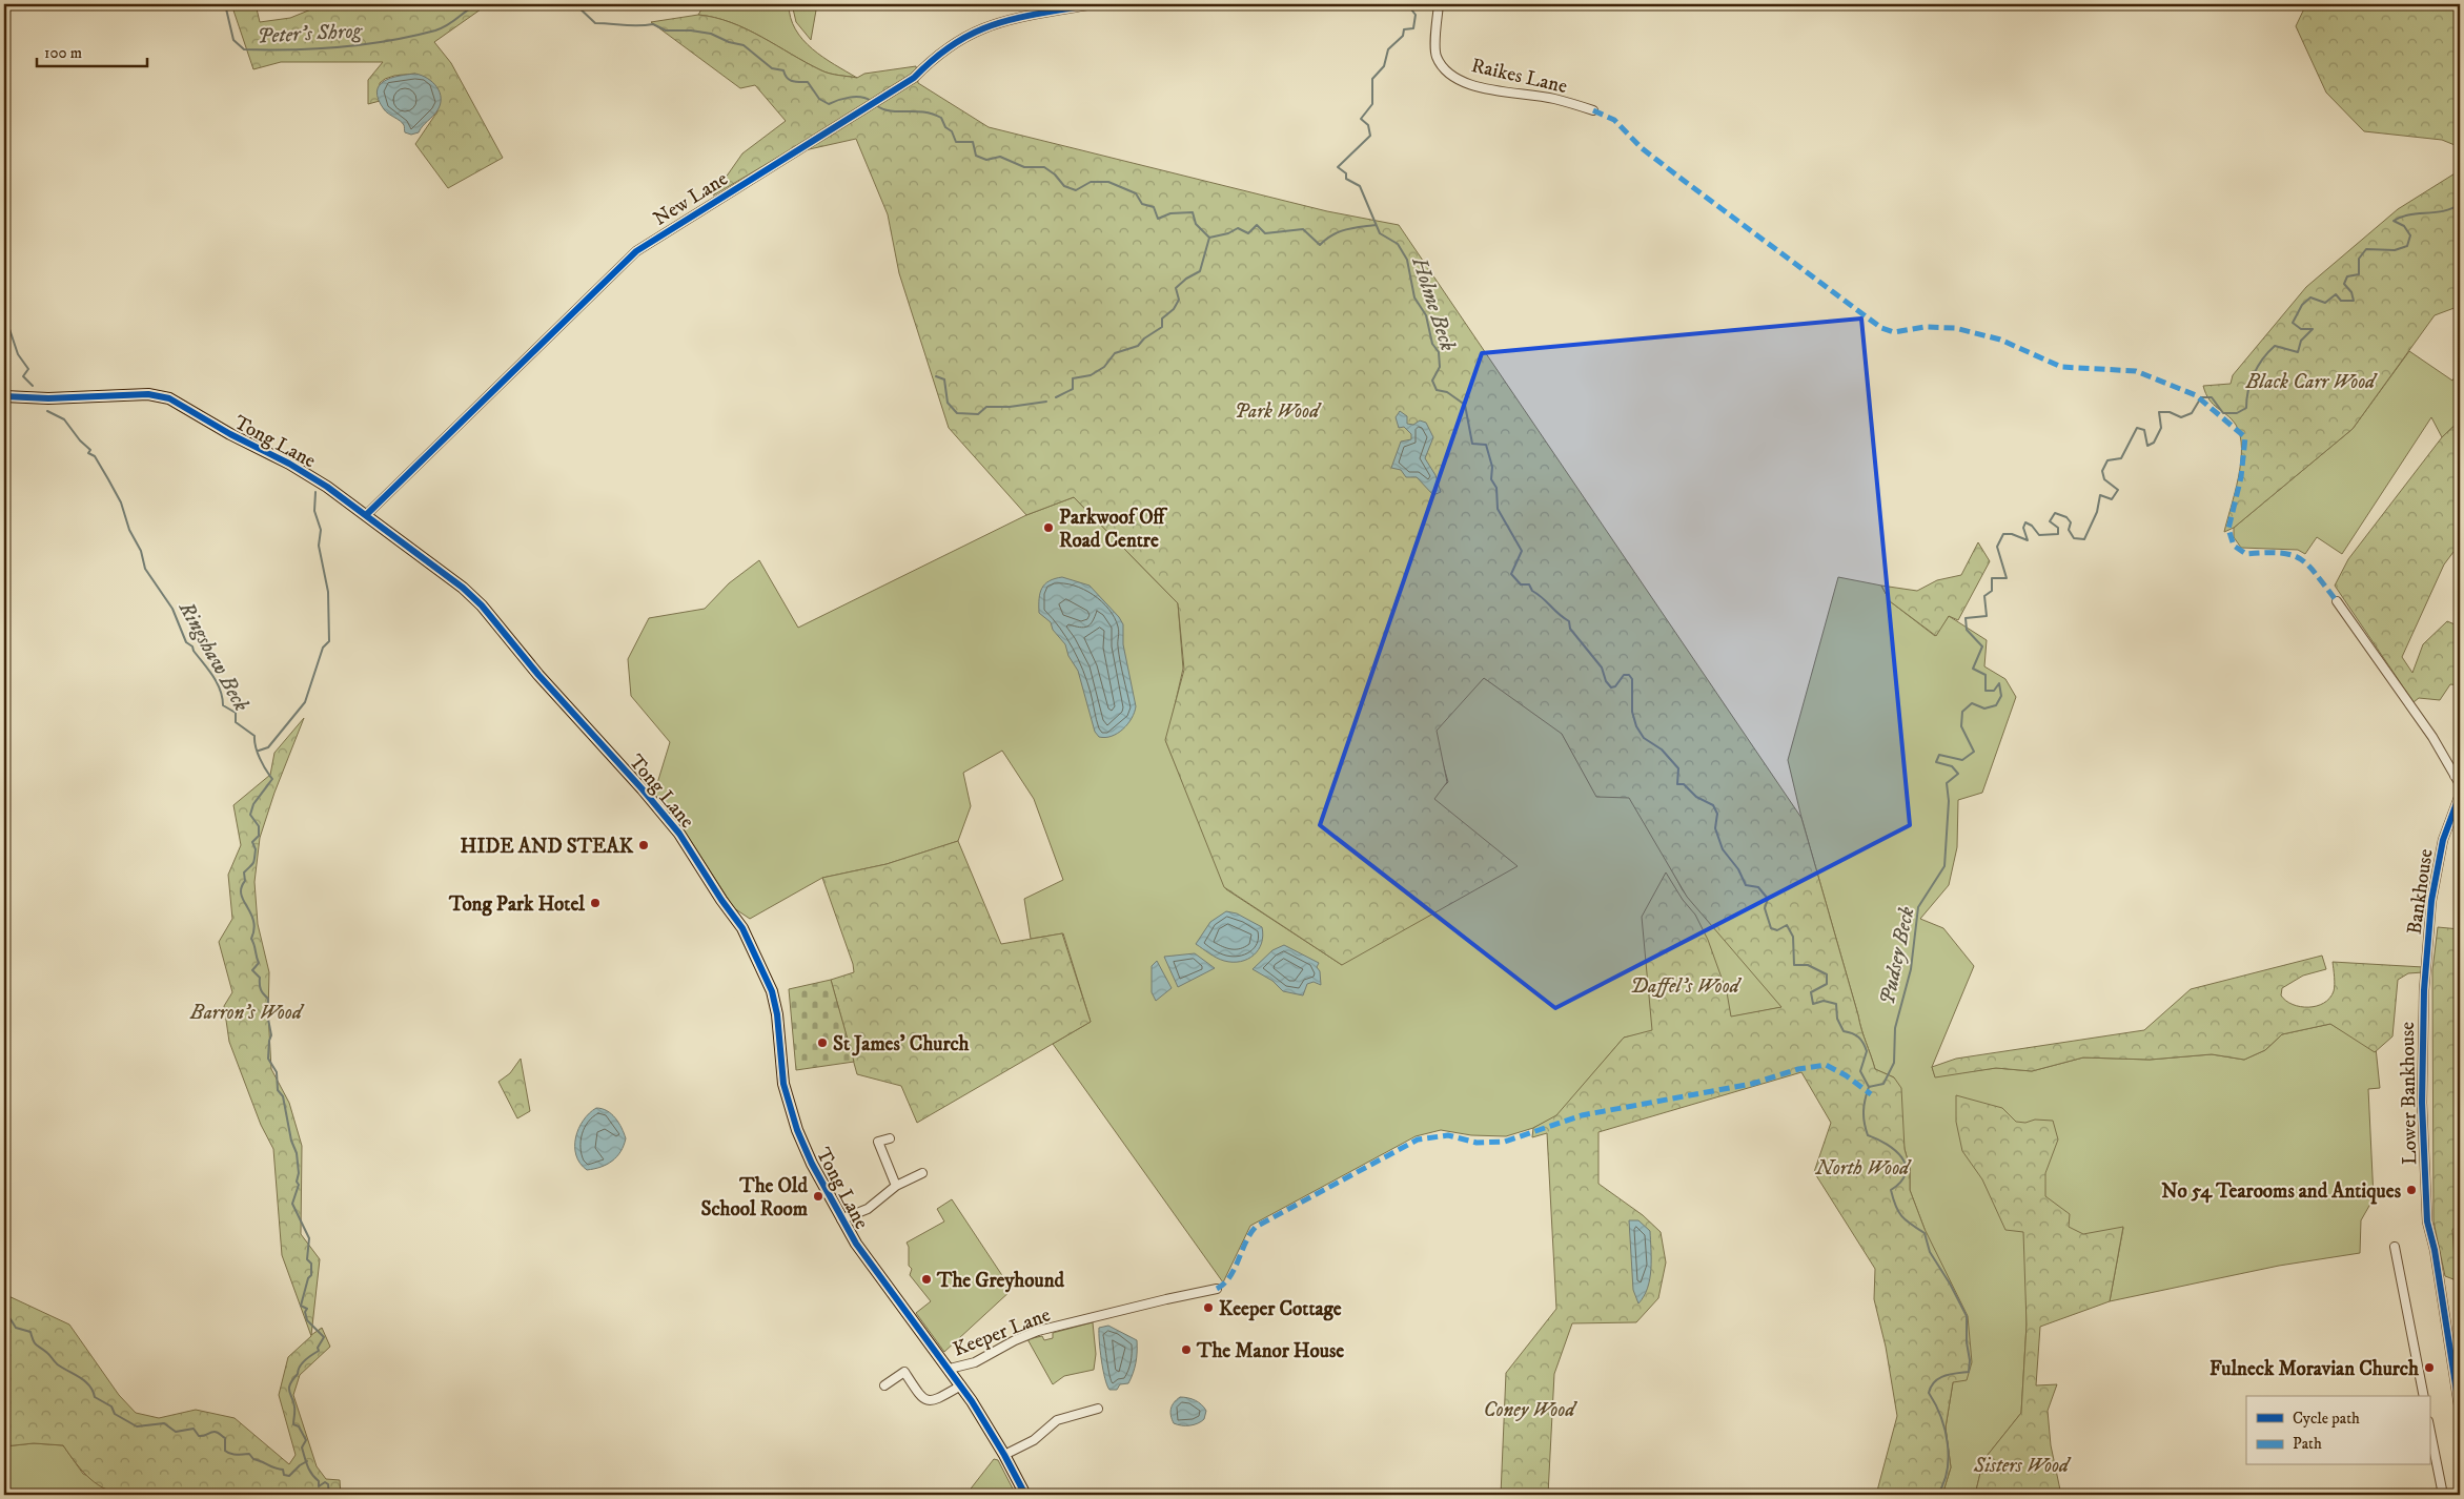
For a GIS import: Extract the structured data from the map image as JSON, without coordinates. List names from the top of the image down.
{
  "streets": {
    "street": [
      "Raikes Lane",
      "New Lane",
      "Tong Lane",
      "Bankhouse",
      "Lower Bankhouse",
      "Keeper Lane"
    ]
  },
  "crossings": [
    ["New Lane", "Tong Lane"],
    ["Tong Lane", "Keeper Lane"],
    ["Bankhouse", "Lower Bankhouse"]
  ],
  "water": [
    "Peter's Shrog",
    "Holme Beck",
    "Ringshaw Beck",
    "Pudsey Beck"
  ],
  "parks": [
    "Black Carr Wood",
    "Park Wood",
    "Daffel's Wood",
    "Barron's Wood",
    "North Wood",
    "Coney Wood",
    "Sisters Wood"
  ],
  "places": [
    "Parkwoof Off Road Centre",
    "HIDE AND STEAK",
    "Tong Park Hotel",
    "St James' Church",
    "No 54 Tearooms and Antiques",
    "The Old School Room",
    "The Greyhound",
    "Keeper Cottage",
    "The Manor House",
    "Fulneck Moravian Church"
  ],
  "legend": ["Cycle path", "Path"],
  "scale_bar": "100 m"
}
